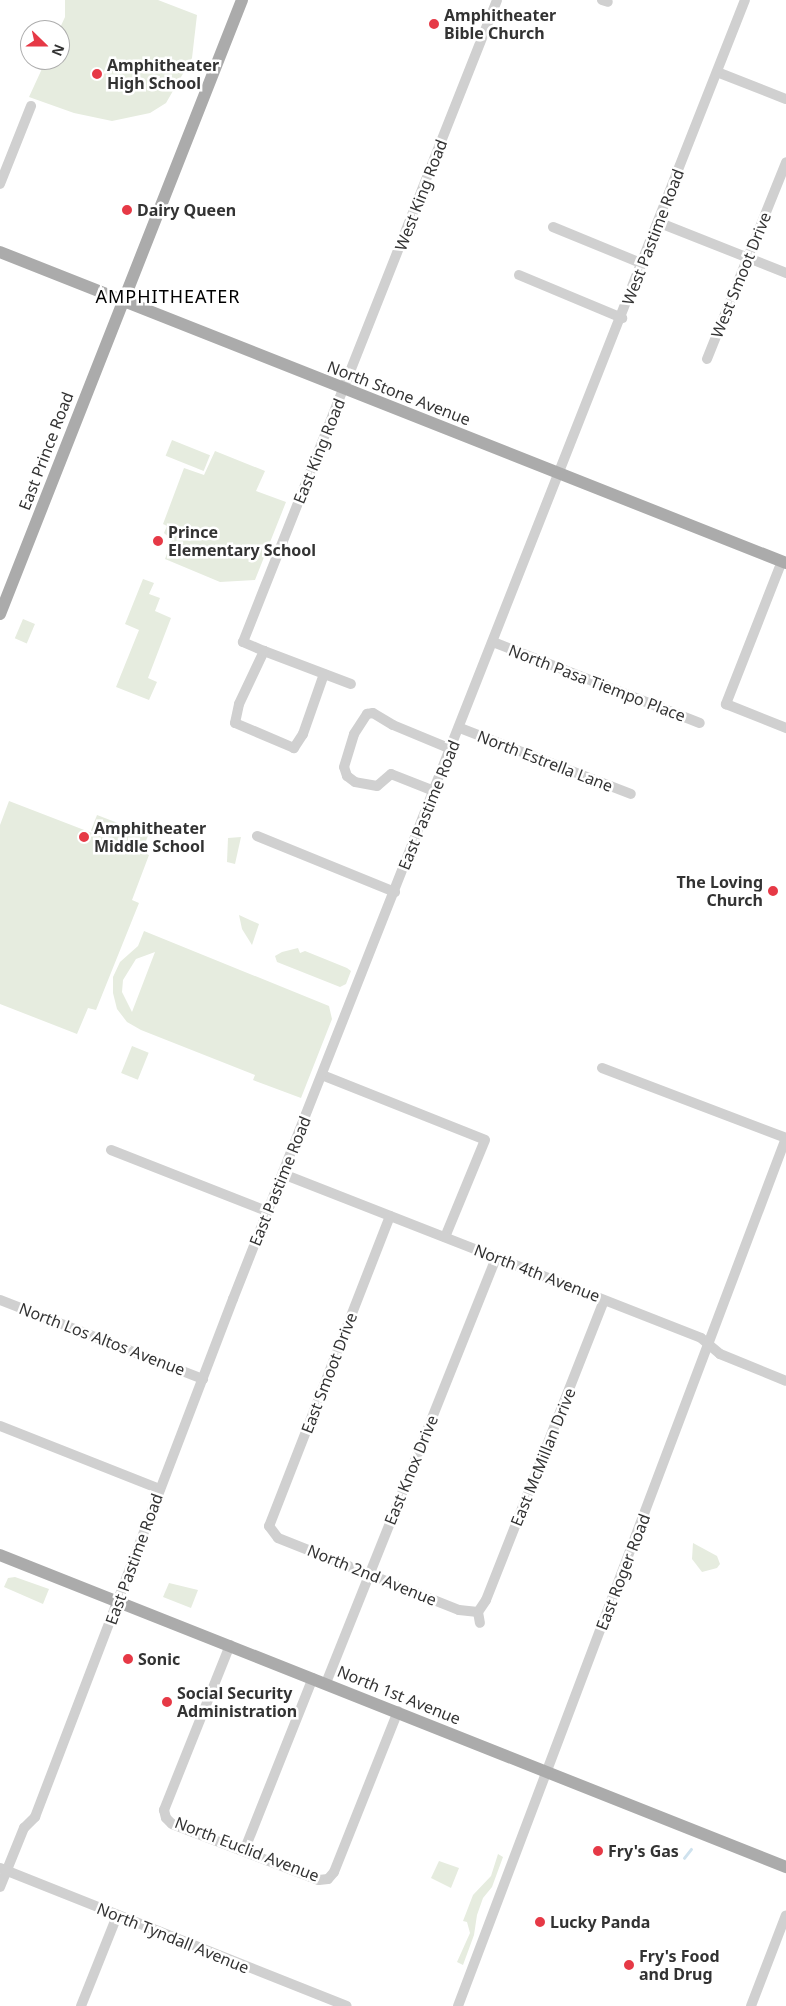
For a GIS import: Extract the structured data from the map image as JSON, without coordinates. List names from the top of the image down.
{
  "streets": {
    "main road": ["North Stone Avenue", "East Prince Road", "North 1st Avenue"],
    "street": [
      "West King Road",
      "West Pastime Road",
      "West Smoot Drive",
      "East King Road",
      "North Pasa Tiempo Place",
      "North Estrella Lane",
      "East Pastime Road",
      "North 4th Avenue",
      "North Los Altos Avenue",
      "East Smoot Drive",
      "East McMillan Drive",
      "East Knox Drive",
      "East Roger Road",
      "North 2nd Avenue",
      "North Euclid Avenue",
      "North Tyndall Avenue"
    ]
  },
  "crossings": [
    ["West King Road", "North Stone Avenue"],
    ["West King Road", "East King Road"],
    ["West Pastime Road", "North Stone Avenue"],
    ["West Pastime Road", "East Pastime Road"],
    ["North Stone Avenue", "East Prince Road"],
    ["North Stone Avenue", "East King Road"],
    ["North Stone Avenue", "East Pastime Road"],
    ["North Pasa Tiempo Place", "East Pastime Road"],
    ["North Estrella Lane", "East Pastime Road"],
    ["East Pastime Road", "North 4th Avenue"],
    ["East Pastime Road", "North Los Altos Avenue"],
    ["East Pastime Road", "North 1st Avenue"],
    ["East Pastime Road", "North Tyndall Avenue"],
    ["North 4th Avenue", "East Smoot Drive"],
    ["North 4th Avenue", "East McMillan Drive"],
    ["North 4th Avenue", "East Knox Drive"],
    ["North 4th Avenue", "East Roger Road"],
    ["East Smoot Drive", "North 2nd Avenue"],
    ["East McMillan Drive", "North 2nd Avenue"],
    ["East Knox Drive", "North 2nd Avenue"],
    ["East Knox Drive", "North 1st Avenue"],
    ["East Roger Road", "North 1st Avenue"],
    ["North 1st Avenue", "North Euclid Avenue"]
  ],
  "districts": ["AMPHITHEATER"],
  "places": [
    "Amphitheater Bible Church",
    "Amphitheater High School",
    "Dairy Queen",
    "Prince Elementary School",
    "Amphitheater Middle School",
    "The Loving Church",
    "Sonic",
    "Social Security Administration",
    "Fry's Gas",
    "Lucky Panda",
    "Fry's Food and Drug"
  ],
  "north": "right"
}
